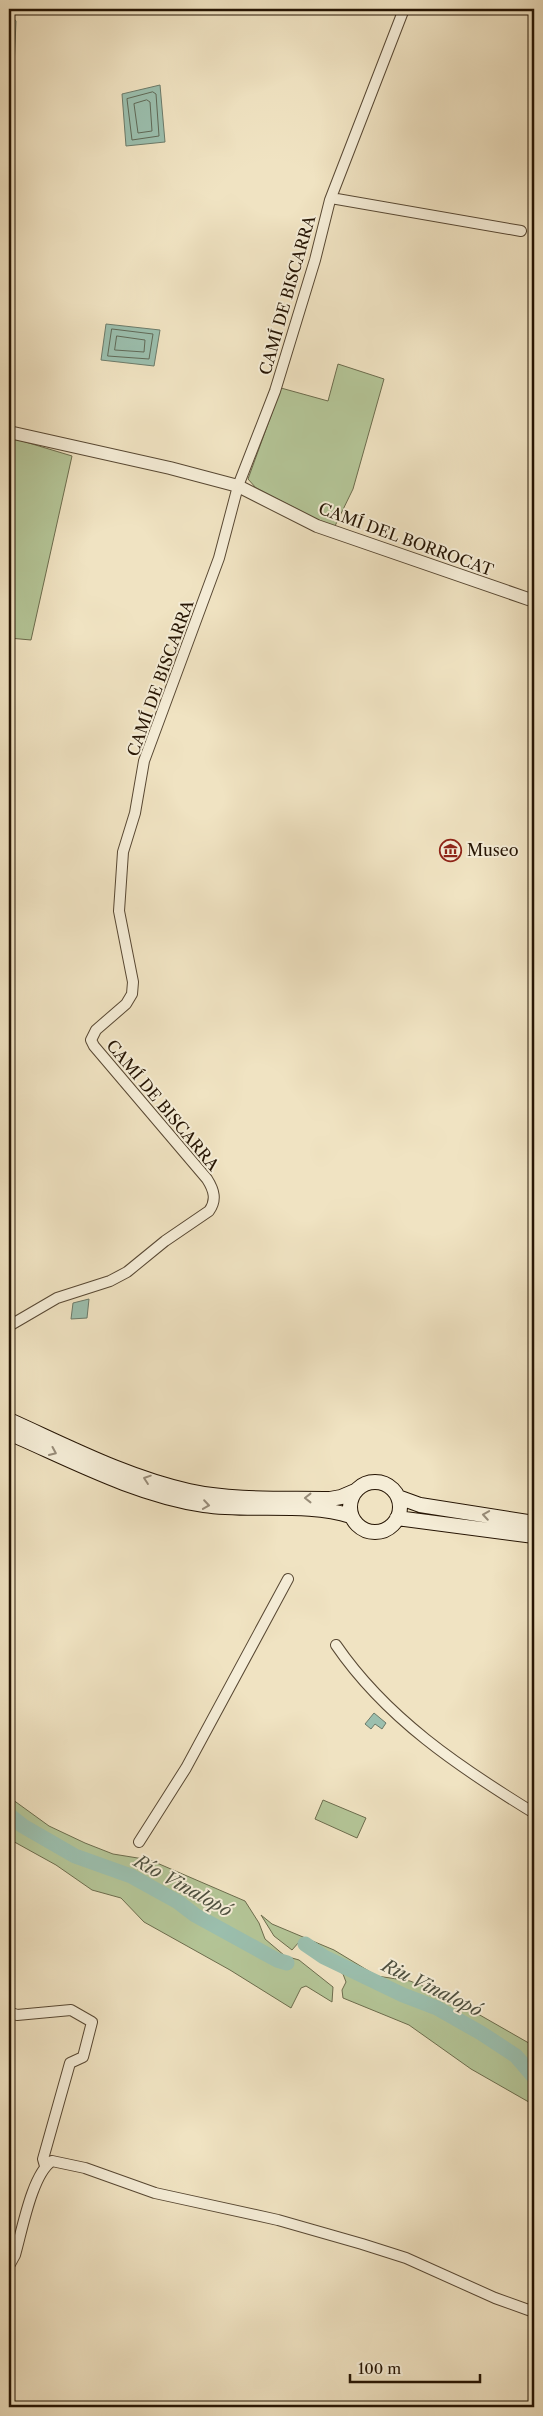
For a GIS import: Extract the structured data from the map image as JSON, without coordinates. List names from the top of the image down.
{
  "streets": {
    "street": ["CAMÍ DE BISCARRA", "CAMÍ DEL BORROCAT"]
  },
  "crossings": [
    ["CAMÍ DE BISCARRA", "CAMÍ DEL BORROCAT"]
  ],
  "water": ["Río Vinalopó", "Riu Vinalopó"],
  "places": {
    "museum": ["Museo"]
  },
  "scale_bar": "100 m"
}
